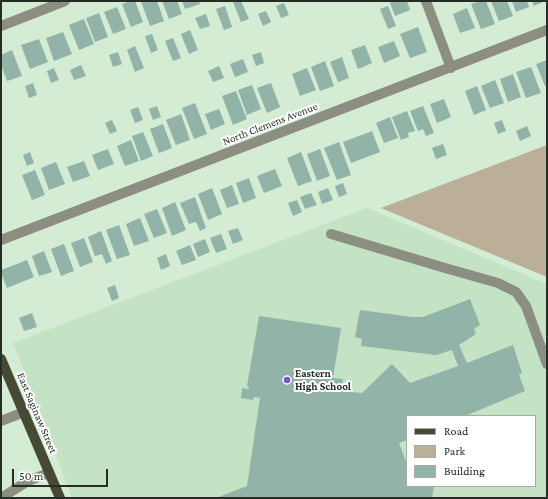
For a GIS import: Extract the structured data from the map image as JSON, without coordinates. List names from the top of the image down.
{
  "streets": {
    "main road": ["East Saginaw Street"],
    "street": ["North Clemens Avenue"]
  },
  "places": ["Eastern High School"],
  "legend": ["Road", "Park", "Building"],
  "scale_bar": "50 m"
}
